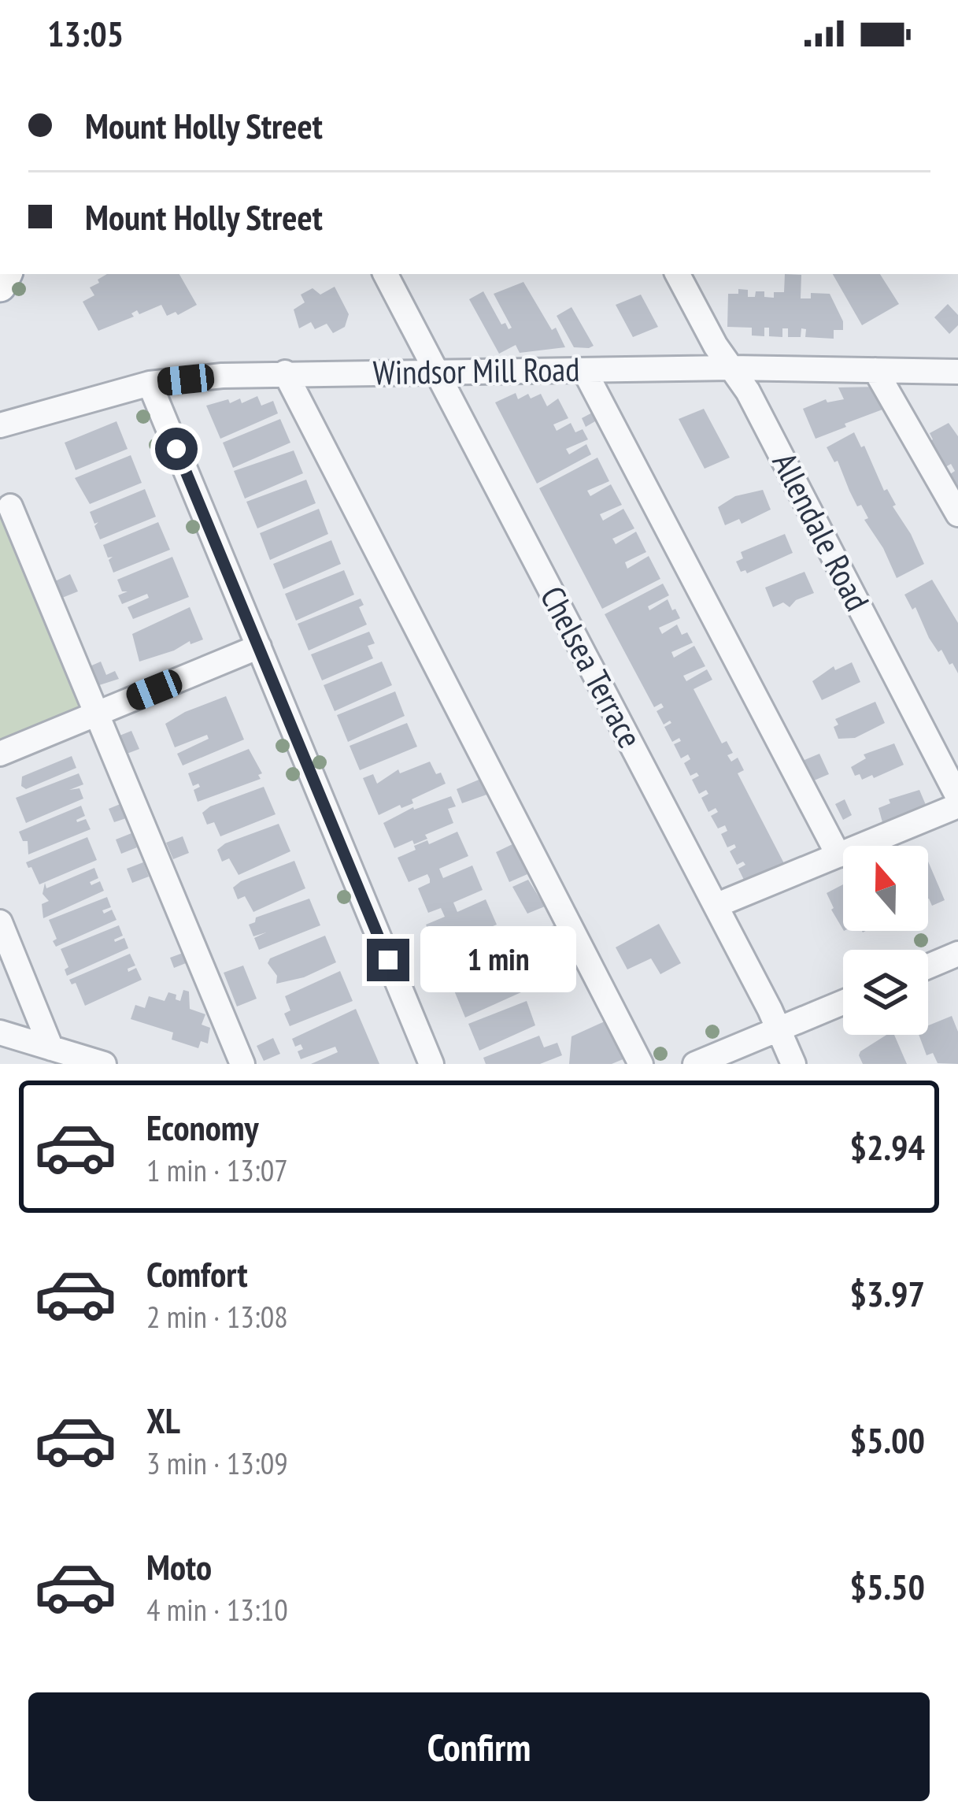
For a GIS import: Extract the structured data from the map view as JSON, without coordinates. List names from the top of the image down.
{
  "streets": {
    "street": ["Windsor Mill Road", "Allendale Road", "Chelsea Terrace"]
  },
  "crossings": [
    ["Windsor Mill Road", "Allendale Road"],
    ["Windsor Mill Road", "Chelsea Terrace"]
  ],
  "north": "top",
  "page": {
    "status": "13:05",
    "banner": ["Mount Holly Street", "Mount Holly Street"],
    "bubble": "1 min",
    "list": [
      {
        "name": "Economy",
        "note": "1 min · 13:07",
        "value": "$2.94"
      },
      {
        "name": "Comfort",
        "note": "2 min · 13:08",
        "value": "$3.97"
      },
      {
        "name": "XL",
        "note": "3 min · 13:09",
        "value": "$5.00"
      },
      {
        "name": "Moto",
        "note": "4 min · 13:10",
        "value": "$5.50"
      }
    ],
    "buttons": "Confirm"
  }
}
